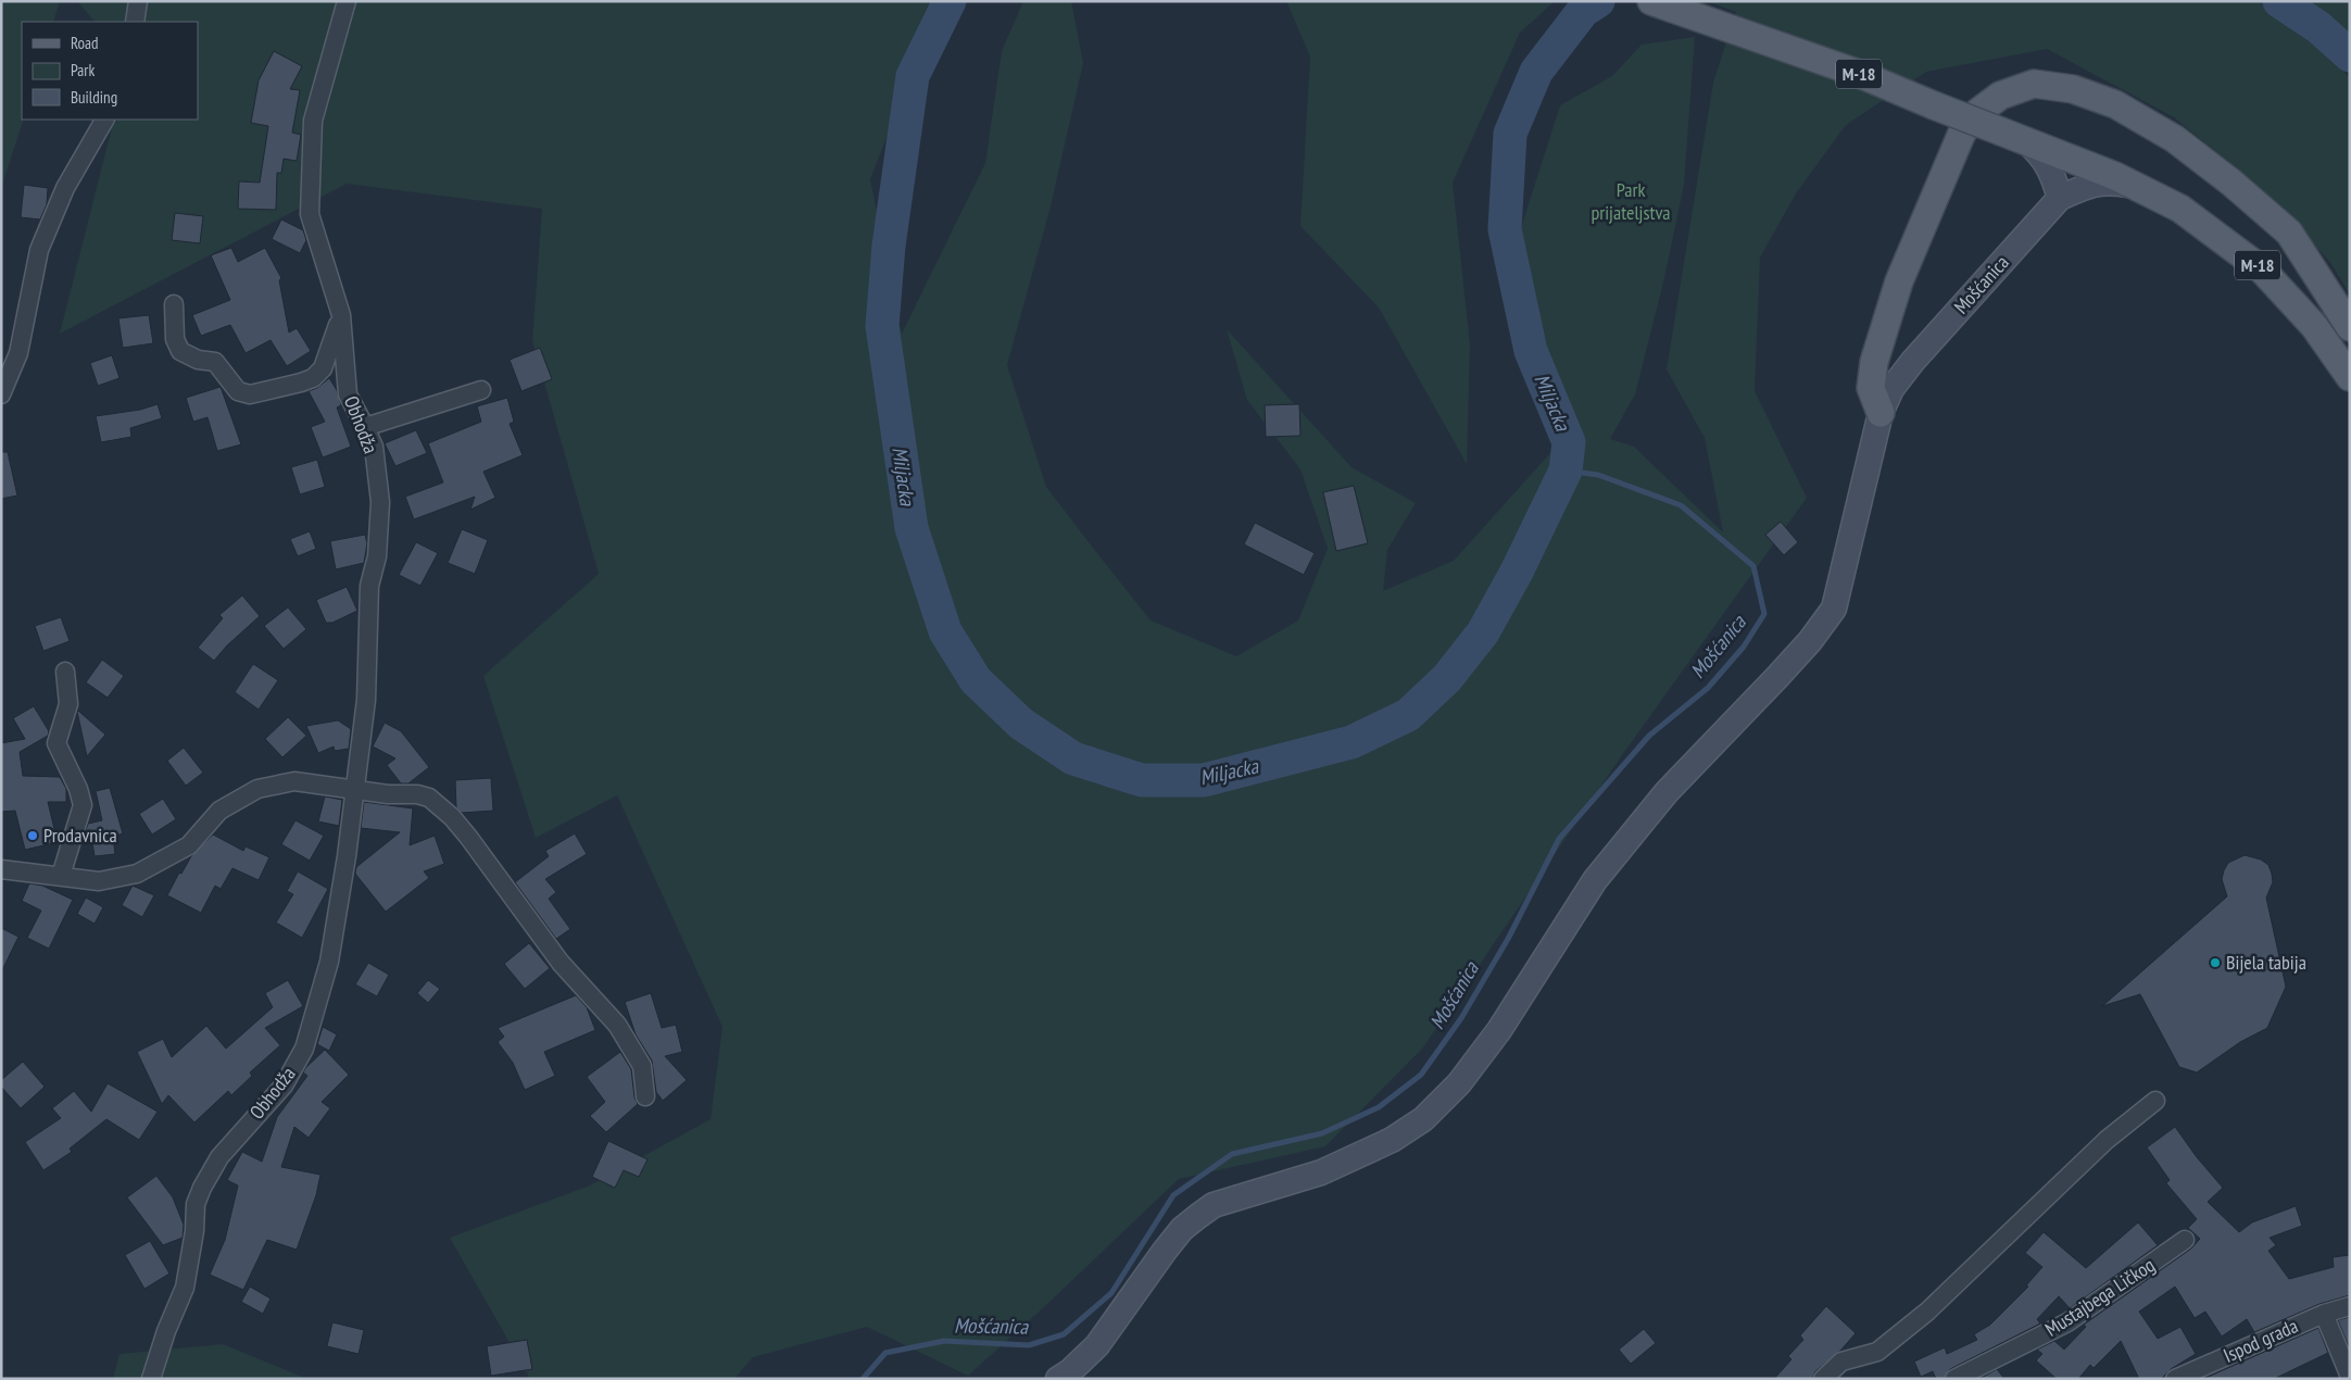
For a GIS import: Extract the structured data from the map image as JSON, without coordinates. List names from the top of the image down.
{
  "streets": {
    "main road": ["M-18", "Mošćanica"],
    "street": ["Obhodža", "Mustajbega Ličkog", "Ispod grada"]
  },
  "crossings": [
    ["M-18", "Mošćanica"]
  ],
  "water": ["Miljacka", "Mošćanica"],
  "parks": ["Park prijateljstva"],
  "places": ["Prodavnica", "Bijela tabija"],
  "legend": ["Road", "Park", "Building"]
}
